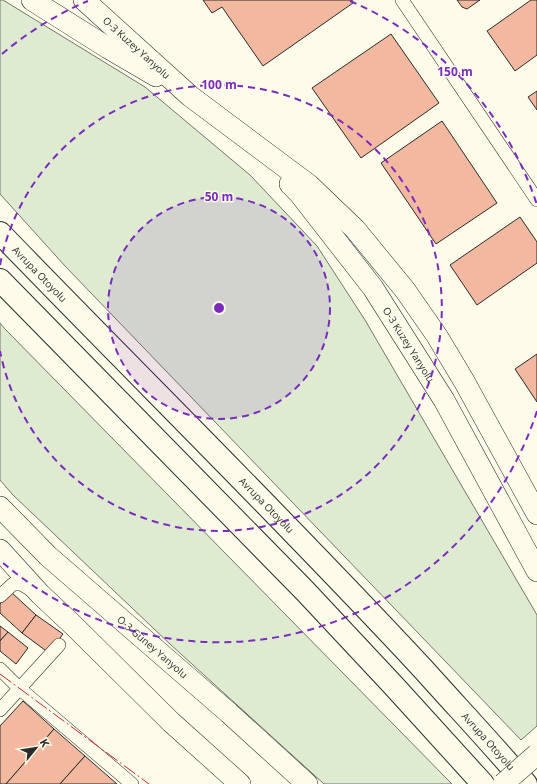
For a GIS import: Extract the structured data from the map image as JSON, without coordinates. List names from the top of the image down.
{
  "streets": {
    "highway": ["Avrupa Otoyolu"],
    "main road": ["O-3 Kuzey Yanyolu", "O-3 Güney Yanyolu"]
  },
  "north": "top right",
  "rings": ["150 m", "100 m", "50 m"]
}
